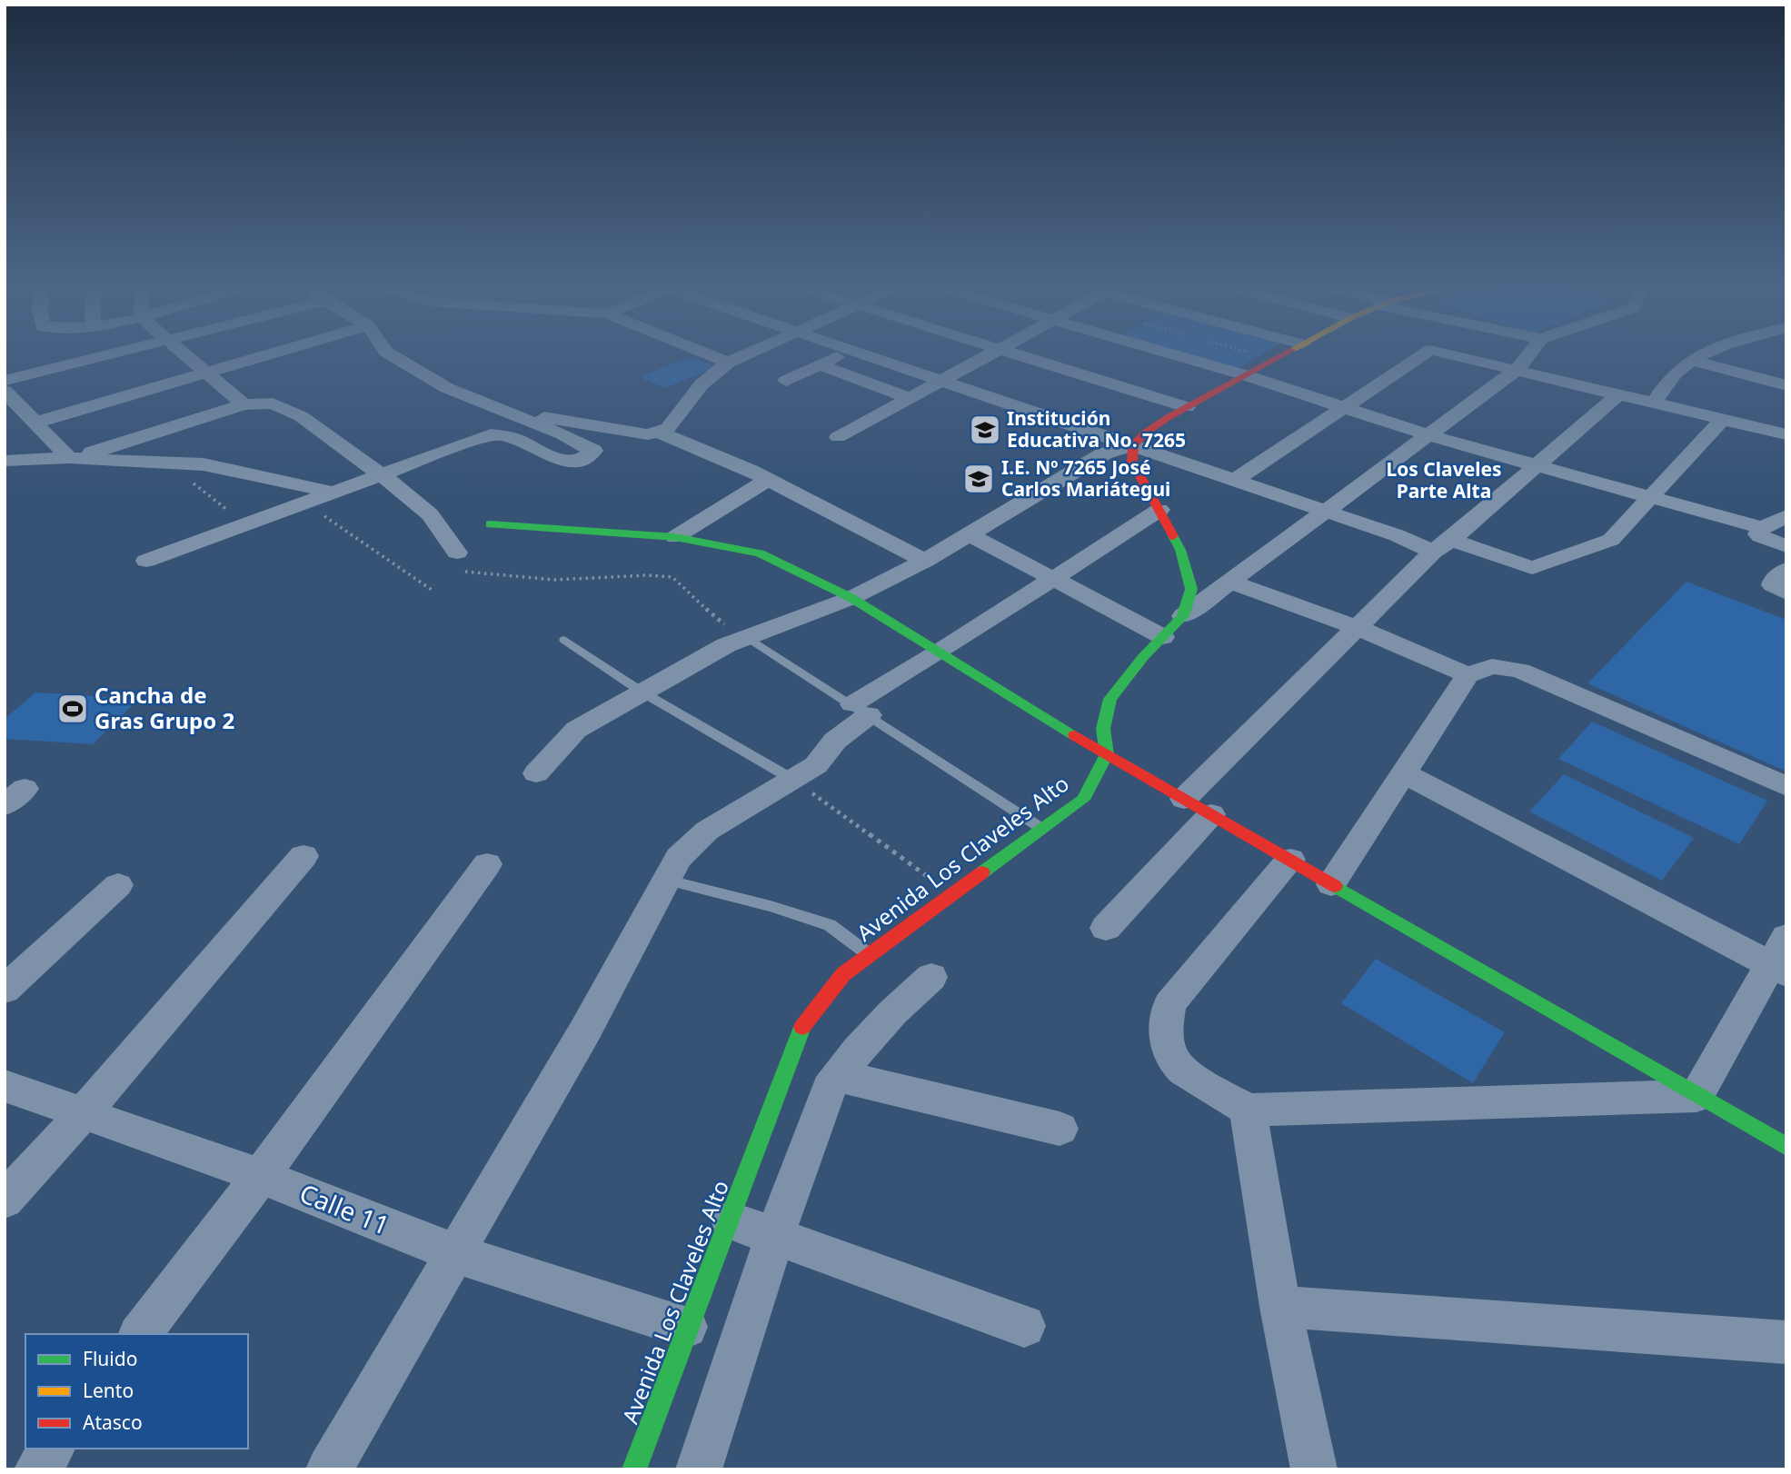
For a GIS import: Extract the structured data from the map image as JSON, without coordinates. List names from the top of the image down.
{
  "streets": {
    "street": ["Avenida Los Claveles Alto", "Calle 11"]
  },
  "crossings": [
    ["Avenida Los Claveles Alto", "Calle 11"]
  ],
  "districts": ["Los Claveles Parte Alta"],
  "places": {
    "school or university": ["Institución Educativa No. 7265", "I.E. Nº 7265 José Carlos Mariátegui"],
    "sports": ["Cancha de Gras Grupo 2"]
  },
  "legend": ["Fluido", "Lento", "Atasco"]
}
